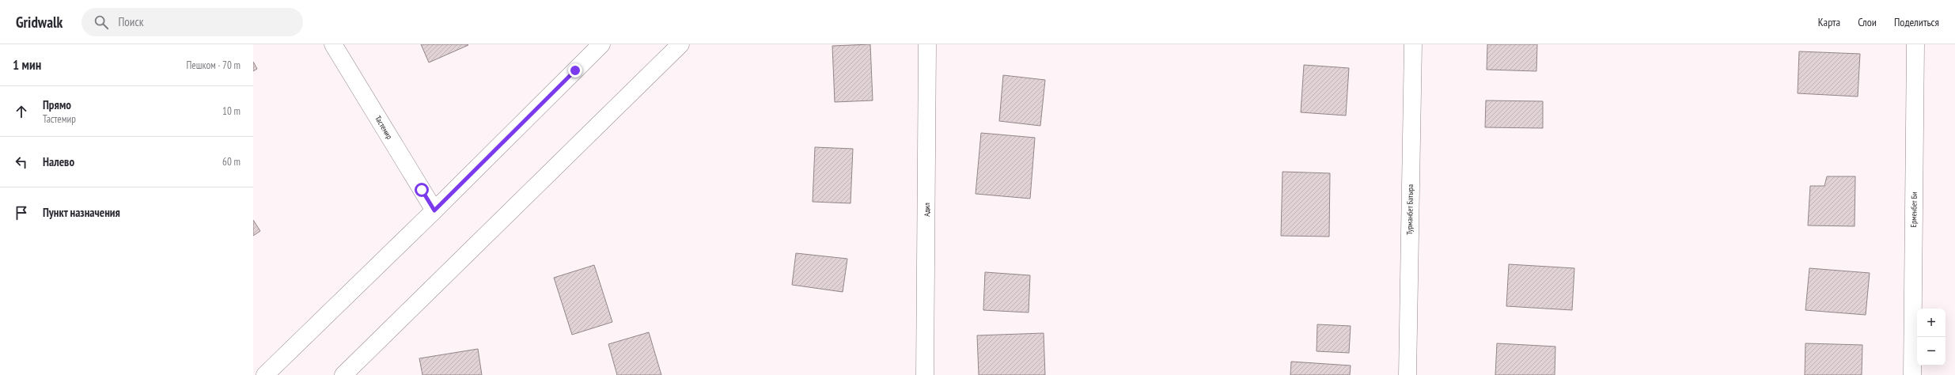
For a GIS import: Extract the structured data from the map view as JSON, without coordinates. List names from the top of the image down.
{
  "streets": {
    "street": [
      "Тастемир",
      "Адил",
      "Турманбет Батыра",
      "Ерменбет Би"
    ]
  },
  "page": {
    "header": "Gridwalk",
    "search": "Поиск",
    "nav": ["Карта", "Слои", "Поделиться"],
    "heading": ["1 мин", "Пешком · 70 m"],
    "list": [
      ["Прямо", "Тастемир", "10 m"],
      ["Налево", "60 m"],
      "Пункт назначения"
    ],
    "map_buttons": ["+", "−"]
  }
}
